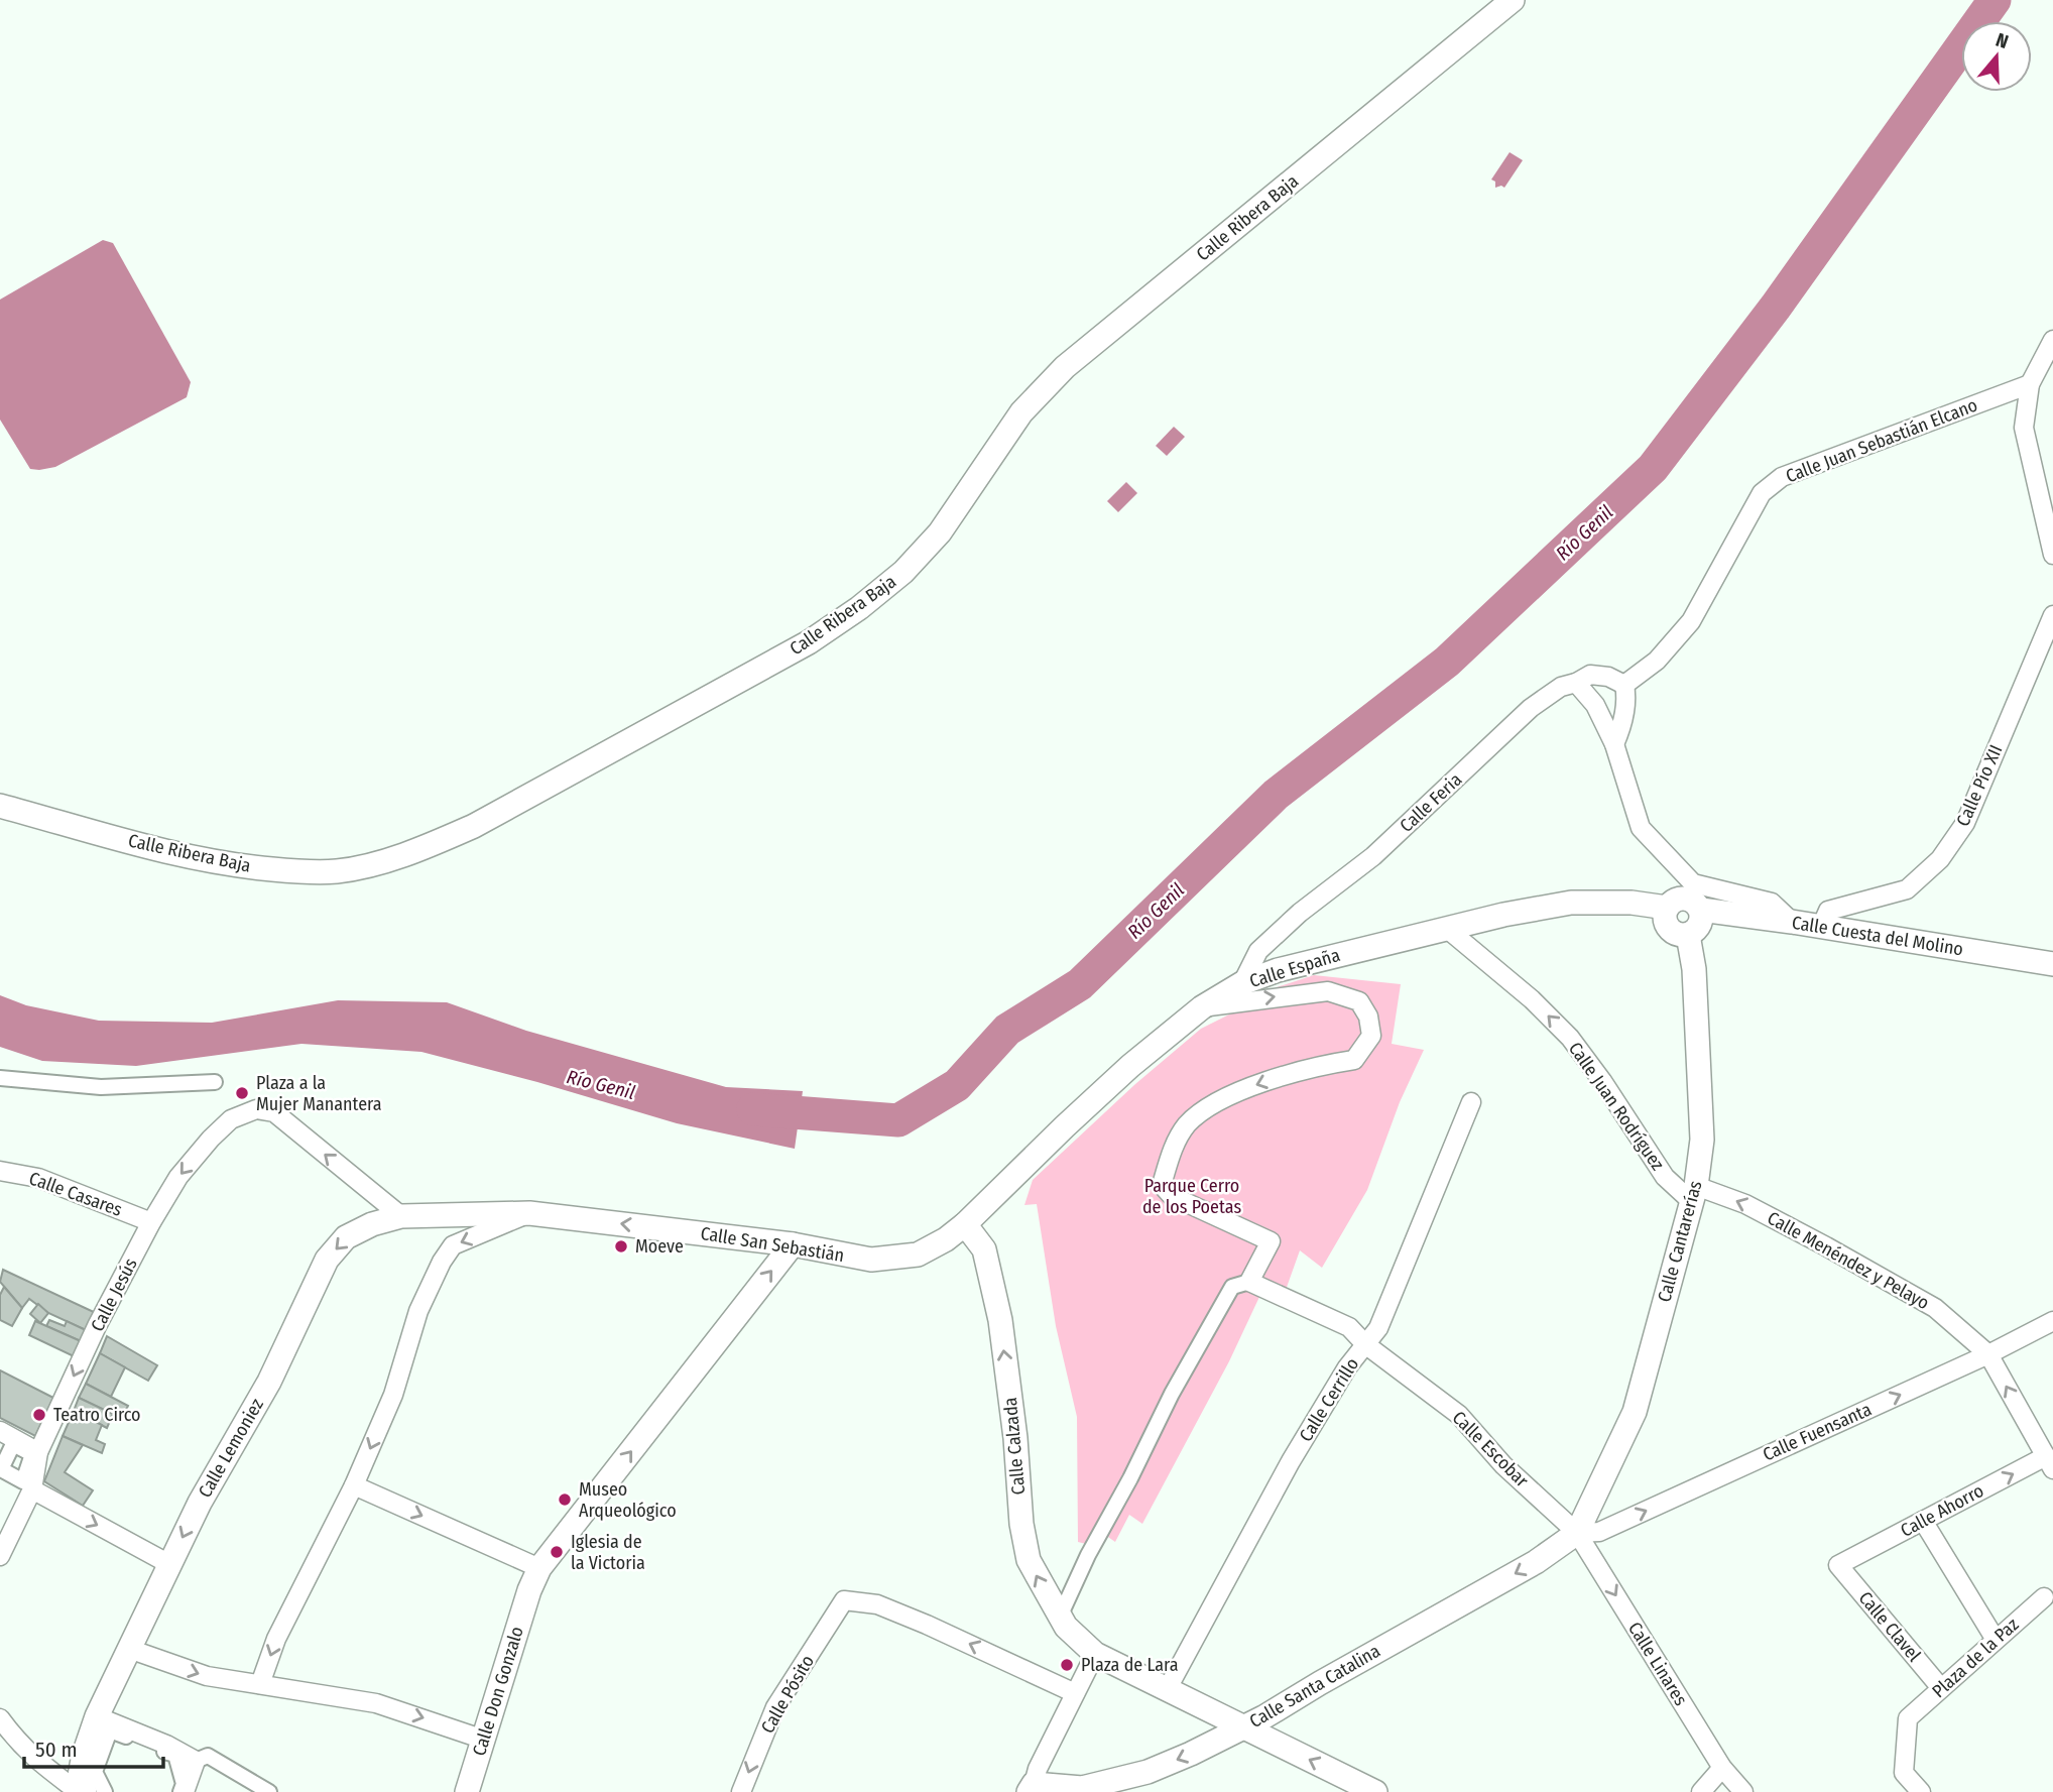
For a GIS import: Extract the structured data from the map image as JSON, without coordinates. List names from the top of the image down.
{
  "streets": {
    "street": [
      "Calle Ribera Baja",
      "Calle Juan Sebastián Elcano",
      "Calle Pío XII",
      "Calle Feria",
      "Calle Cuesta del Molino",
      "Calle España",
      "Calle Juan Rodríguez",
      "Calle Casares",
      "Calle Cantarerías",
      "Calle San Sebastián",
      "Calle Menéndez y Pelayo",
      "Calle Jesús",
      "Calle Cerrillo",
      "Calle Fuensanta",
      "Calle Calzada",
      "Calle Lemoniez",
      "Calle Escobar",
      "Calle Ahorro",
      "Calle Clavel",
      "Plaza de la Paz",
      "Calle Linares",
      "Calle Santa Catalina",
      "Calle Don Gonzalo",
      "Calle Pósito"
    ]
  },
  "crossings": [
    ["Calle Pío XII", "Calle Cuesta del Molino"],
    ["Calle Feria", "Calle España"],
    ["Calle Cuesta del Molino", "Calle España"],
    ["Calle Cuesta del Molino", "Calle Cantarerías"],
    ["Calle España", "Calle Juan Rodríguez"],
    ["Calle España", "Calle Cantarerías"],
    ["Calle España", "Calle San Sebastián"],
    ["Calle España", "Calle Calzada"],
    ["Calle Juan Rodríguez", "Calle Cantarerías"],
    ["Calle Juan Rodríguez", "Calle Menéndez y Pelayo"],
    ["Calle Casares", "Calle Jesús"],
    ["Calle Cantarerías", "Calle Menéndez y Pelayo"],
    ["Calle Cantarerías", "Calle Fuensanta"],
    ["Calle Cantarerías", "Calle Escobar"],
    ["Calle Cantarerías", "Calle Linares"],
    ["Calle Cantarerías", "Calle Santa Catalina"],
    ["Calle San Sebastián", "Calle Jesús"],
    ["Calle San Sebastián", "Calle Calzada"],
    ["Calle San Sebastián", "Calle Lemoniez"],
    ["Calle San Sebastián", "Calle Don Gonzalo"],
    ["Calle Menéndez y Pelayo", "Calle Fuensanta"],
    ["Calle Menéndez y Pelayo", "Calle Ahorro"],
    ["Calle Jesús", "Calle Lemoniez"],
    ["Calle Cerrillo", "Calle Calzada"],
    ["Calle Cerrillo", "Calle Escobar"],
    ["Calle Fuensanta", "Calle Escobar"],
    ["Calle Fuensanta", "Calle Linares"],
    ["Calle Fuensanta", "Calle Santa Catalina"],
    ["Calle Calzada", "Calle Santa Catalina"],
    ["Calle Escobar", "Calle Linares"],
    ["Calle Escobar", "Calle Santa Catalina"],
    ["Calle Ahorro", "Calle Clavel"],
    ["Calle Clavel", "Plaza de la Paz"],
    ["Calle Linares", "Calle Santa Catalina"]
  ],
  "one_way": [
    "Calle Juan Rodríguez",
    "Calle San Sebastián",
    "Calle Menéndez y Pelayo",
    "Calle Fuensanta",
    "Calle Calzada",
    "Calle Ahorro",
    "Calle Linares",
    "Calle Santa Catalina",
    "Calle Don Gonzalo"
  ],
  "water": ["Río Genil"],
  "parks": ["Parque Cerro de los Poetas"],
  "places": [
    "Plaza a la Mujer Manantera",
    "Moeve",
    "Teatro Circo",
    "Museo Arqueológico",
    "Iglesia de la Victoria",
    "Plaza de Lara"
  ],
  "scale_bar": "50 m",
  "north": "top"
}
